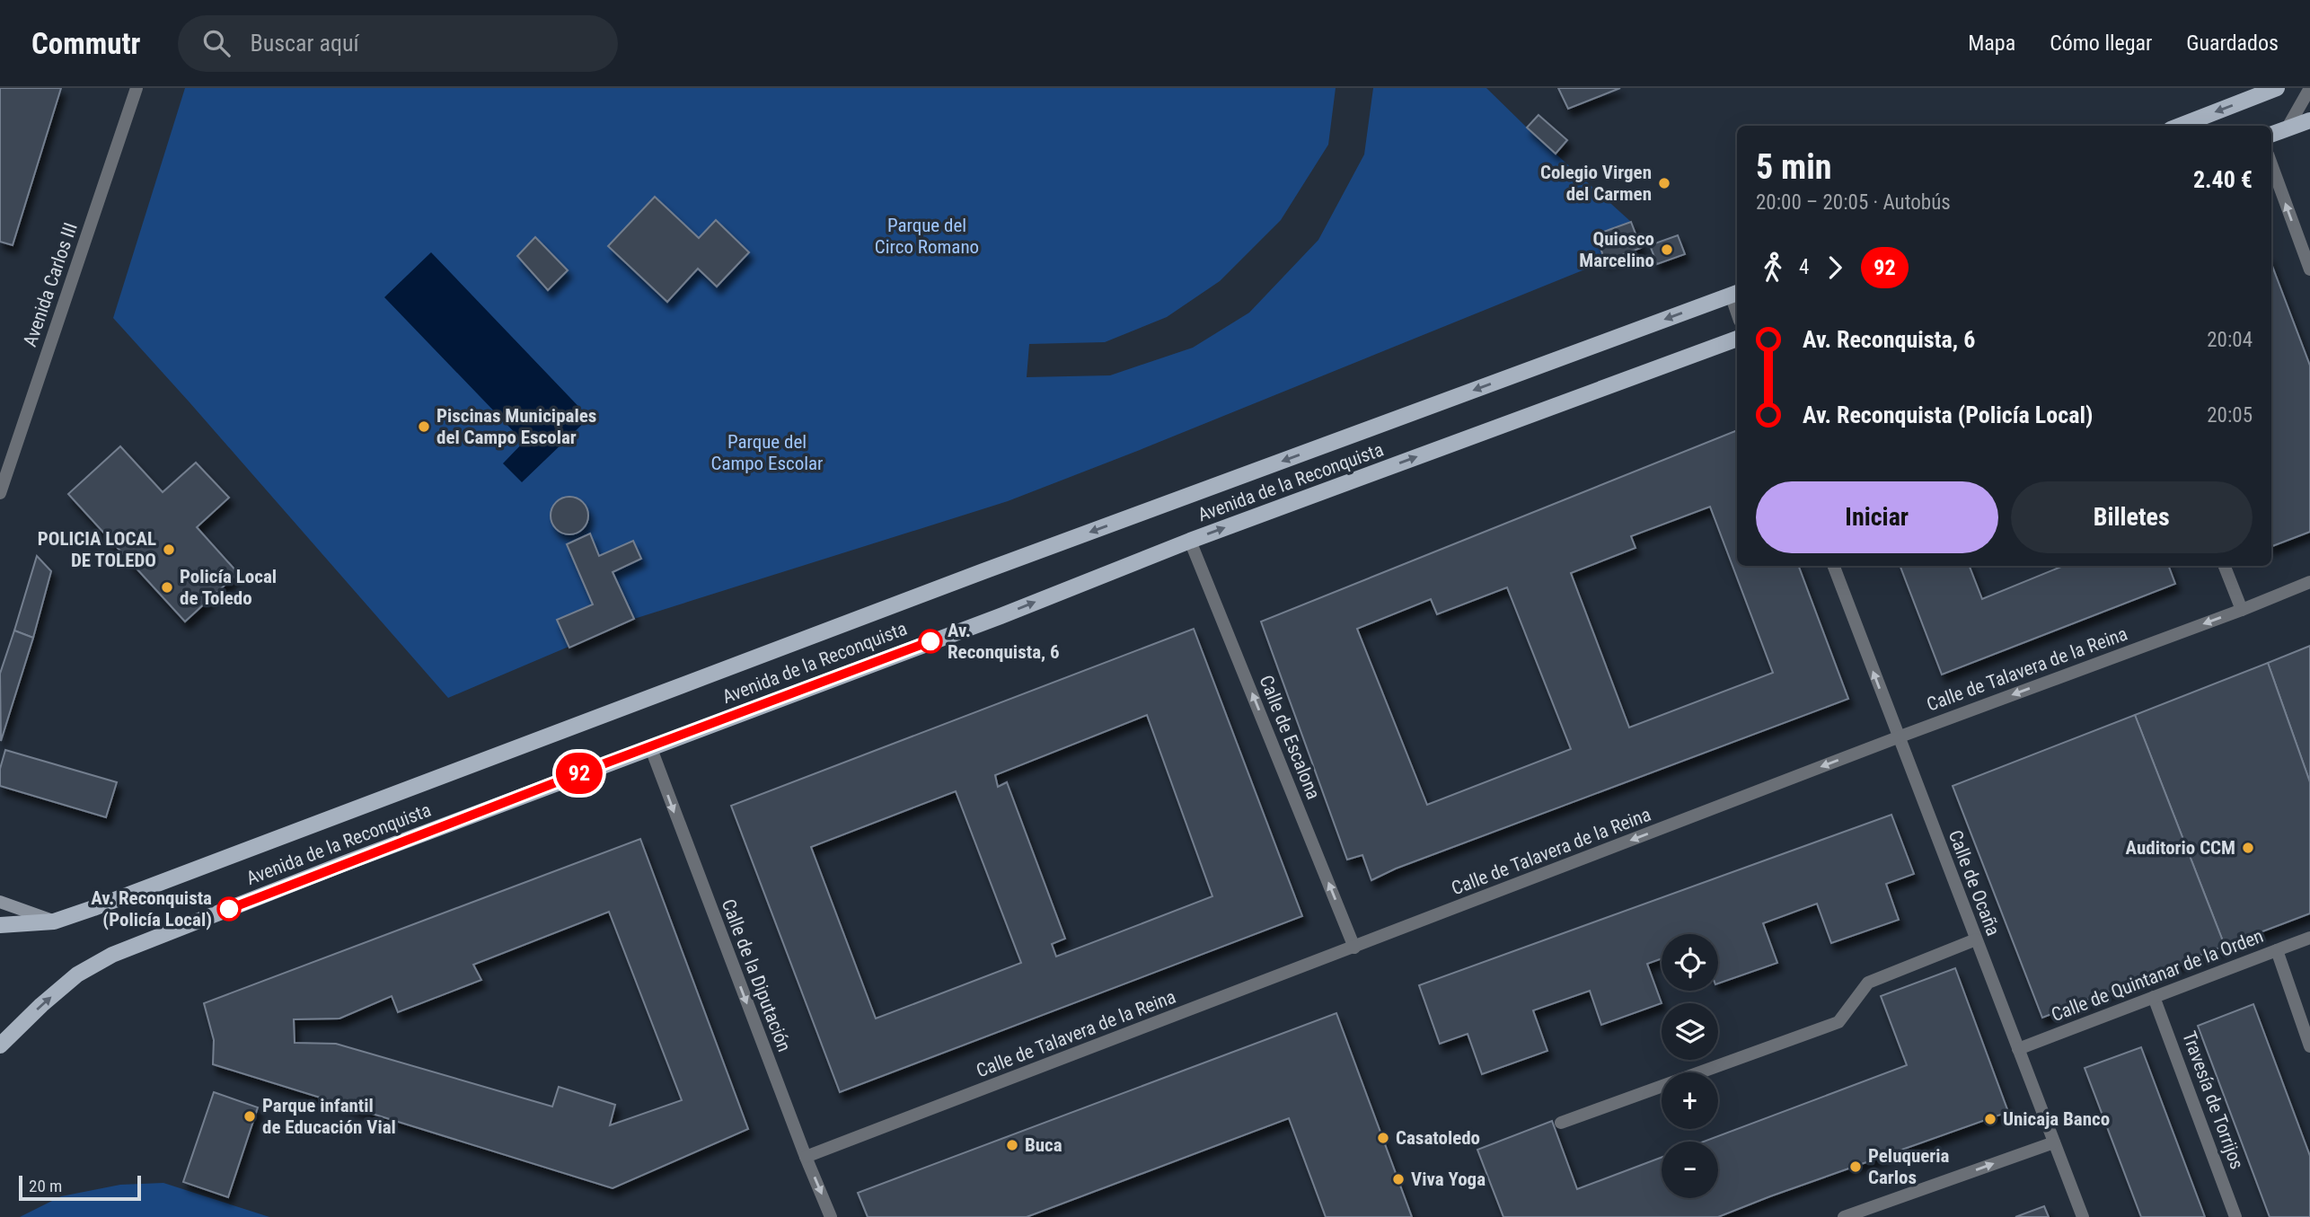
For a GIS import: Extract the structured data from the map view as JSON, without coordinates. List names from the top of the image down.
{
  "streets": {
    "main road": ["Avenida de la Reconquista"],
    "street": [
      "Avenida Carlos III",
      "Calle de Talavera de la Reina",
      "Calle de Escalona",
      "Calle de Ocaña",
      "Calle de la Diputación",
      "Calle de Quintanar de la Orden",
      "Travesía de Torrijos"
    ]
  },
  "crossings": [
    ["Avenida de la Reconquista", "Calle de Escalona"],
    ["Avenida de la Reconquista", "Calle de la Diputación"],
    ["Calle de Talavera de la Reina", "Calle de Escalona"],
    ["Calle de Talavera de la Reina", "Calle de Ocaña"],
    ["Calle de Talavera de la Reina", "Calle de la Diputación"],
    ["Calle de Ocaña", "Calle de Quintanar de la Orden"],
    ["Calle de Quintanar de la Orden", "Travesía de Torrijos"]
  ],
  "one_way": ["Calle de Talavera de la Reina", "Calle de Escalona", "Calle de la Diputación"],
  "parks": ["Parque del Circo Romano", "Parque del Campo Escolar"],
  "places": [
    "Colegio Virgen del Carmen",
    "Quiosco Marcelino",
    "Piscinas Municipales del Campo Escolar",
    "POLICIA LOCAL DE TOLEDO",
    "Policía Local de Toledo",
    "Av. Reconquista, 6",
    "Auditorio CCM",
    "Av. Reconquista (Policía Local)",
    "Parque infantil de Educación Vial",
    "Unicaja Banco",
    "Casatoledo",
    "Buca",
    "Peluqueria Carlos",
    "Viva Yoga"
  ],
  "lines": ["bus line 92"],
  "scale_bar": "20 m",
  "page": {
    "header": "Commutr",
    "search": "Buscar aquí",
    "nav": ["Mapa", "Cómo llegar", "Guardados"],
    "on_map": "92",
    "heading": ["5 min", "20:00 – 20:05 · Autobús", "2.40 €"],
    "legs": ["4", "92"],
    "list": [
      {
        "name": "Av. Reconquista, 6",
        "value": "20:04"
      },
      {
        "name": "Av. Reconquista (Policía Local)",
        "value": "20:05"
      }
    ],
    "buttons": ["Iniciar", "Billetes"],
    "map_buttons": ["+", "−"],
    "scale": "20 m"
  }
}
